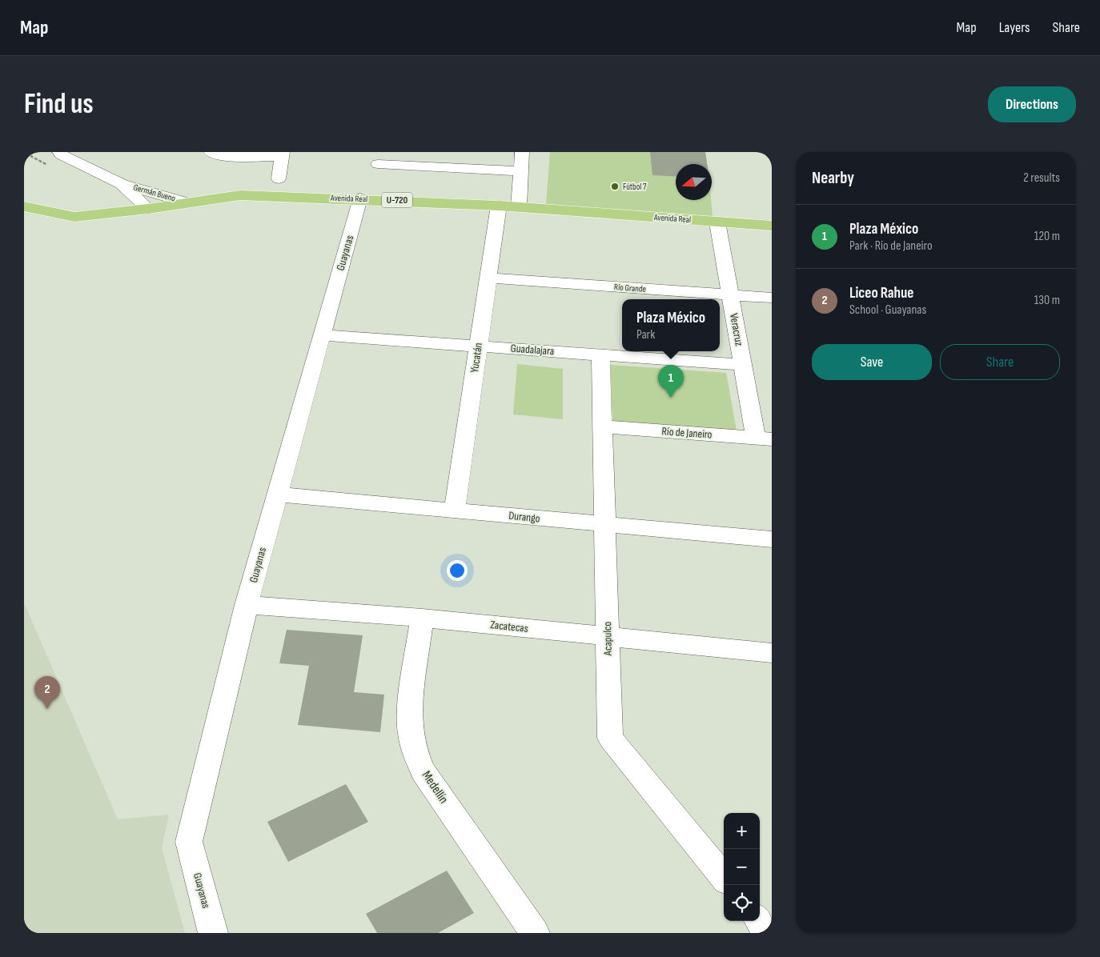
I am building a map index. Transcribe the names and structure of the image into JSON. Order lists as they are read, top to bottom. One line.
{"streets":{"main road":["Avenida Real","U-720"],"street":["Germán Bueno","Guayanas","Río Grande","Veracruz","Guadalajara","Yucatán","Río de Janeiro","Durango","Zacatecas","Acapulco","Medellín"]},"crossings":[["Germán Bueno","Avenida Real"],["Avenida Real","Guayanas"],["Avenida Real","Veracruz"],["Avenida Real","Yucatán"],["Guayanas","Guadalajara"],["Guayanas","Durango"],["Guayanas","Zacatecas"],["Río Grande","Veracruz"],["Río Grande","Yucatán"],["Veracruz","Guadalajara"],["Veracruz","Río de Janeiro"],["Guadalajara","Yucatán"],["Guadalajara","Acapulco"],["Yucatán","Durango"],["Río de Janeiro","Acapulco"],["Durango","Acapulco"],["Zacatecas","Acapulco"],["Zacatecas","Medellín"]],"places":["Fútbol 7"],"north":"left","page":{"header":"Map","nav":["Map","Layers","Share"],"buttons":["Directions",["Save","Share"]],"title":"Find us","heading":["Nearby","2 results"],"list":[{"mark":"1","name":"Plaza México","note":"Park · Río de Janeiro","value":"120 m"},{"mark":"2","name":"Liceo Rahue","note":"School · Guayanas","value":"130 m"}],"popup":["Plaza México","Park"],"pins":["1","2"],"map_buttons":["+","−"]}}
